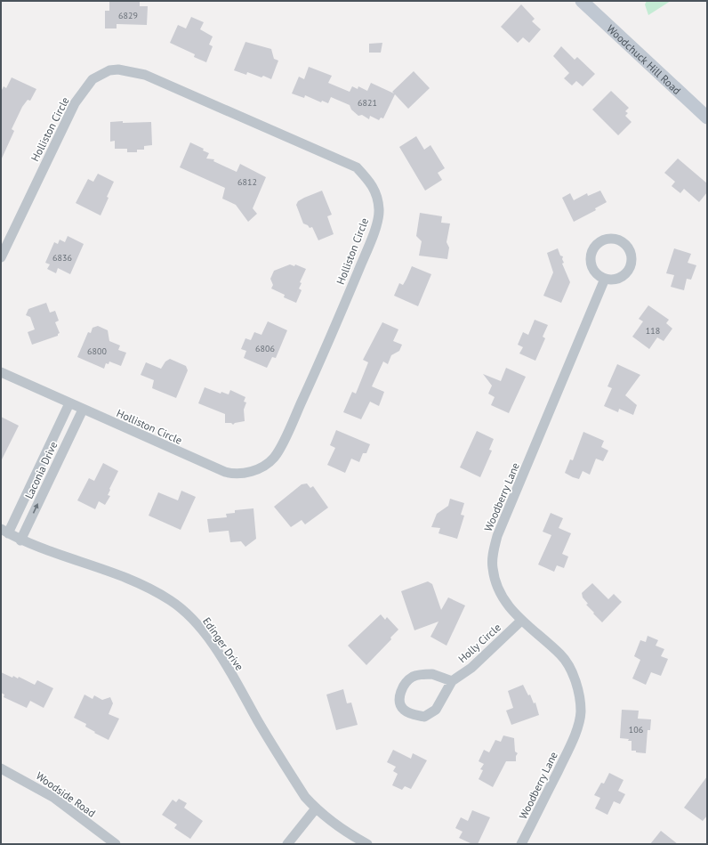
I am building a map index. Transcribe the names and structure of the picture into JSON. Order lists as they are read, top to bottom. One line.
{"streets":{"street":["Woodchuck Hill Road","Holliston Circle","Laconia Drive","Woodberry Lane","Holly Circle","Edinger Drive","Woodside Road"]},"crossings":[["Holliston Circle","Laconia Drive"],["Laconia Drive","Edinger Drive"],["Woodberry Lane","Holly Circle"]],"house_numbers":["6829","6821","6812","6836","118","6806","6800","106"]}
